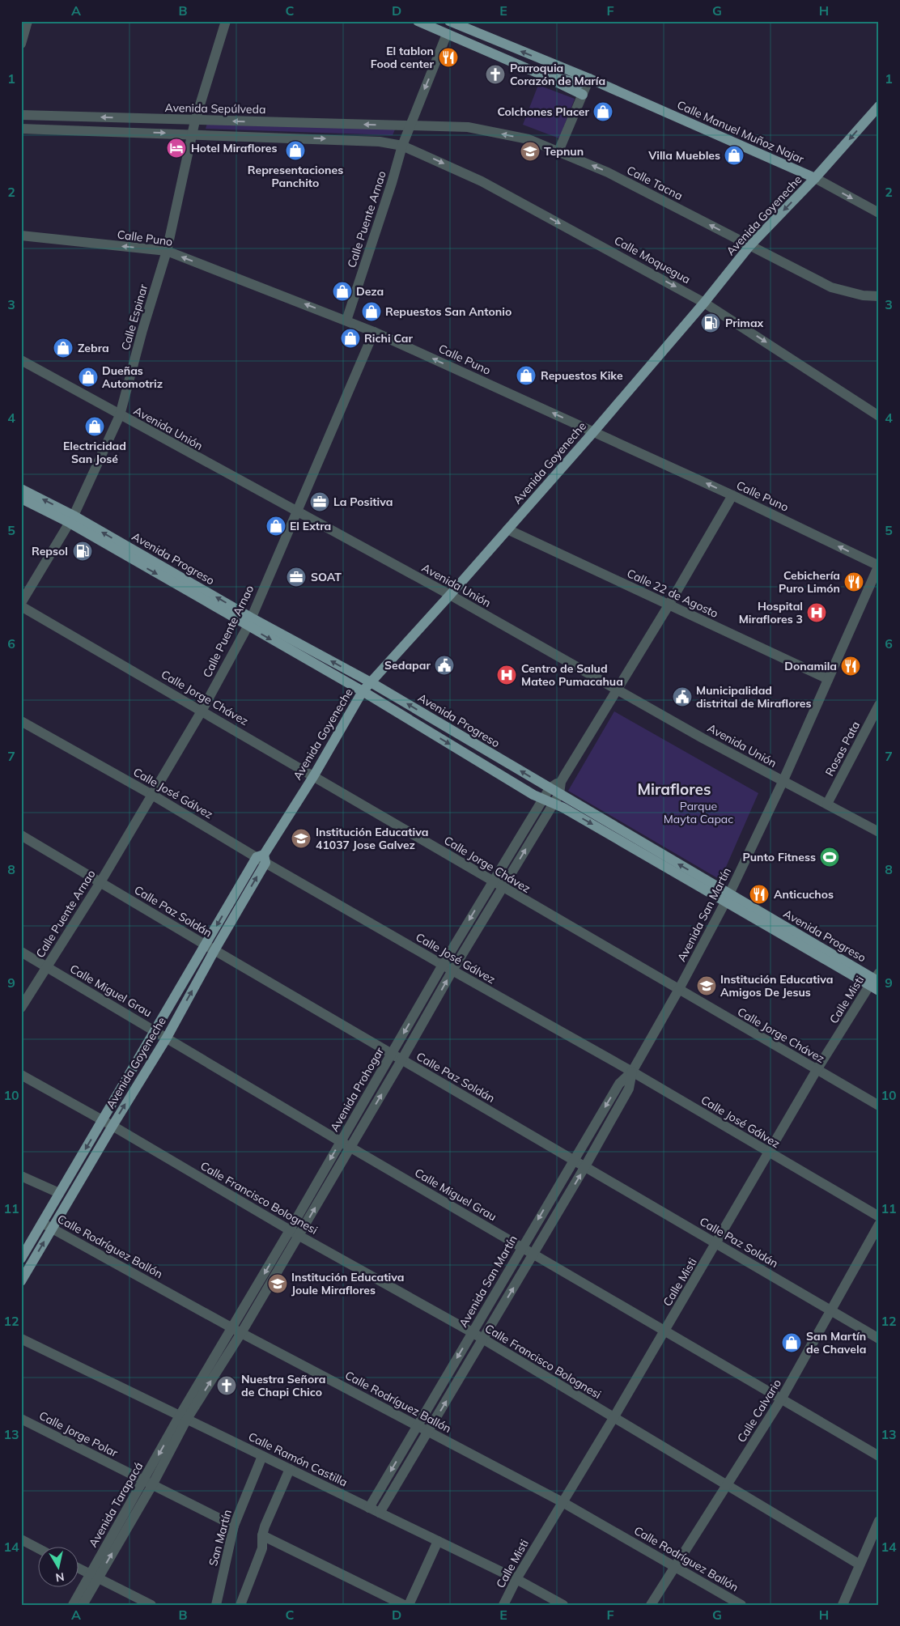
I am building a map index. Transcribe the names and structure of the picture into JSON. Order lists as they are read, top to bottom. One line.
{"streets":{"main road":["Calle Manuel Muñoz Najar","Avenida Goyeneche","Avenida Progreso"],"street":["Avenida Sepúlveda","Calle Tacna","Calle Puente Arnao","Calle Puno","Calle Moquegua","Calle Espinar","Avenida Unión","Calle 22 de Agosto","Calle Jorge Chávez","Rosas Pata","Calle José Gálvez","Calle Paz Soldán","Avenida San Martín","Calle Miguel Grau","Calle Misti","Avenida Prohogar","Calle Francisco Bolognesi","Calle Rodríguez Ballón","Calle Calvario","Calle Jorge Polar","Calle Ramón Castilla","Avenida Tarapacá","San Martín"]},"crossings":[["Avenida Sepúlveda","Calle Tacna"],["Avenida Sepúlveda","Calle Puente Arnao"],["Avenida Sepúlveda","Calle Espinar"],["Calle Manuel Muñoz Najar","Avenida Goyeneche"],["Calle Tacna","Avenida Goyeneche"],["Calle Tacna","Calle Puente Arnao"],["Avenida Goyeneche","Calle Puno"],["Avenida Goyeneche","Calle Moquegua"],["Avenida Goyeneche","Avenida Unión"],["Avenida Goyeneche","Avenida Progreso"],["Avenida Goyeneche","Calle 22 de Agosto"],["Avenida Goyeneche","Calle Jorge Chávez"],["Avenida Goyeneche","Calle José Gálvez"],["Avenida Goyeneche","Calle Paz Soldán"],["Avenida Goyeneche","Calle Miguel Grau"],["Avenida Goyeneche","Calle Francisco Bolognesi"],["Avenida Goyeneche","Calle Rodríguez Ballón"],["Calle Puente Arnao","Calle Puno"],["Calle Puente Arnao","Calle Moquegua"],["Calle Puente Arnao","Avenida Unión"],["Calle Puente Arnao","Avenida Progreso"],["Calle Puente Arnao","Calle Jorge Chávez"],["Calle Puente Arnao","Calle José Gálvez"],["Calle Puente Arnao","Calle Paz Soldán"],["Calle Puente Arnao","Calle Miguel Grau"],["Calle Puno","Calle Espinar"],["Calle Puno","Avenida San Martín"],["Calle Puno","Avenida Prohogar"],["Calle Espinar","Avenida Unión"],["Calle Espinar","Avenida Progreso"],["Calle Espinar","Calle Jorge Chávez"],["Avenida Unión","Rosas Pata"],["Avenida Unión","Avenida San Martín"],["Avenida Unión","Avenida Prohogar"],["Avenida Progreso","Avenida San Martín"],["Avenida Progreso","Calle Misti"],["Avenida Progreso","Avenida Prohogar"],["Calle 22 de Agosto","Avenida San Martín"],["Calle 22 de Agosto","Avenida Prohogar"],["Calle Jorge Chávez","Avenida San Martín"],["Calle Jorge Chávez","Calle Misti"],["Calle Jorge Chávez","Avenida Prohogar"],["Calle José Gálvez","Avenida San Martín"],["Calle José Gálvez","Calle Misti"],["Calle José Gálvez","Avenida Prohogar"],["Calle Paz Soldán","Avenida San Martín"],["Calle Paz Soldán","Calle Misti"],["Calle Paz Soldán","Avenida Prohogar"],["Calle Paz Soldán","Calle Calvario"],["Avenida San Martín","Calle Miguel Grau"],["Avenida San Martín","Calle Francisco Bolognesi"],["Avenida San Martín","Calle Rodríguez Ballón"],["Avenida San Martín","Calle Ramón Castilla"],["Calle Miguel Grau","Calle Misti"],["Calle Miguel Grau","Avenida Prohogar"],["Calle Miguel Grau","Calle Calvario"],["Calle Misti","Calle Francisco Bolognesi"],["Calle Misti","Calle Rodríguez Ballón"],["Calle Misti","Calle Ramón Castilla"],["Avenida Prohogar","Calle Francisco Bolognesi"],["Avenida Prohogar","Calle Rodríguez Ballón"],["Avenida Prohogar","Calle Ramón Castilla"],["Avenida Prohogar","Avenida Tarapacá"],["Calle Francisco Bolognesi","Calle Calvario"],["Calle Rodríguez Ballón","Calle Calvario"],["Calle Jorge Polar","Avenida Tarapacá"],["Calle Jorge Polar","San Martín"],["Calle Ramón Castilla","Avenida Tarapacá"],["Calle Ramón Castilla","San Martín"]],"one_way":["Calle Tacna","Calle Puno","Calle Moquegua"],"districts":["Miraflores"],"parks":["Parque Mayta Capac"],"places":{"restaurant":["El tablon Food center","Cebichería Puro Limón","Donamila","Anticuchos"],"church":["Parroquia Corazón de María","Nuestra Señora de Chapi Chico"],"shop":["Colchones Placer","Representaciones Panchito","Villa Muebles","Deza","Repuestos San Antonio","Richi Car","Zebra","Repuestos Kike","Dueñas Automotriz","Electricidad San José","El Extra","San Martín de Chavela"],"hotel":["Hotel Miraflores"],"school or university":["Tepnun","Institución Educativa 41037 Jose Galvez","Institución Educativa Amigos De Jesus","Institución Educativa Joule Miraflores"],"fuel station":["Primax","Repsol"],"office":["La Positiva","SOAT"],"hospital":["Hospital Miraflores 3","Centro de Salud Mateo Pumacahua"],"public building":["Sedapar","Municipalidad distrital de Miraflores"],"sports":["Punto Fitness"]},"north":"bottom","grid":{"columns":["A","B","C","D","E","F","G","H"],"rows":["1","2","3","4","5","6","7","8","9","10","11","12","13","14"]}}
